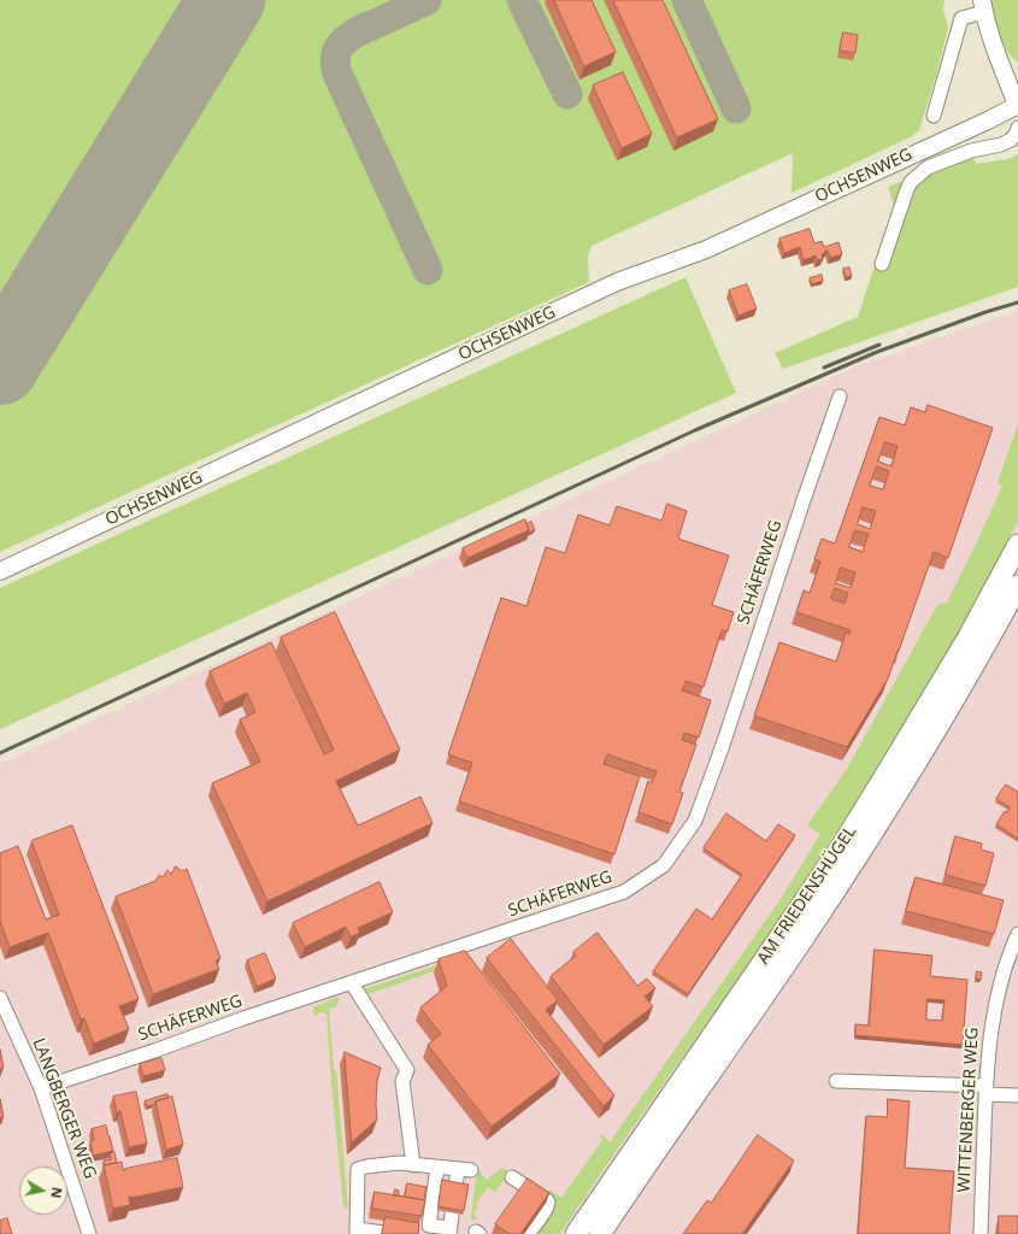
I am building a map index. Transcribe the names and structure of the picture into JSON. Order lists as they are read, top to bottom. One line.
{"streets":{"highway":["AM FRIEDENSHÜGEL"],"main road":["OCHSENWEG"],"street":["SCHÄFERWEG","LANGBERGER WEG","WITTENBERGER WEG"]},"crossings":[["SCHÄFERWEG","LANGBERGER WEG"]],"north":"right"}
